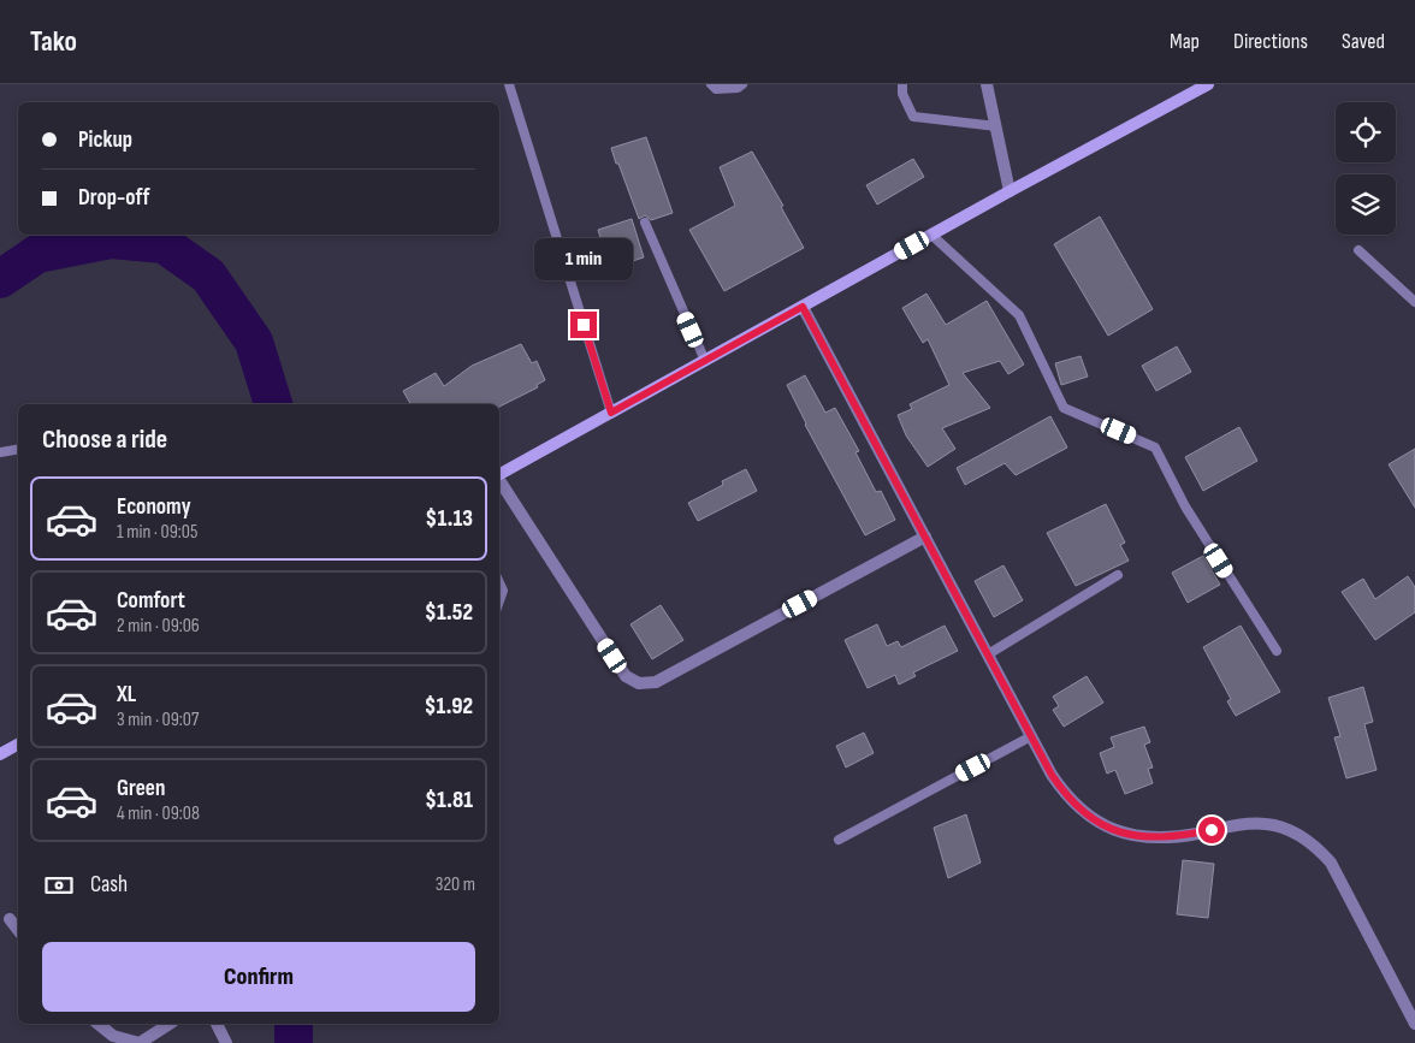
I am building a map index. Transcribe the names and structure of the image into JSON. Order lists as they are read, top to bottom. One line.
{"page":{"header":"Tako","nav":["Map","Directions","Saved"],"banner":["Pickup","Drop-off"],"bubble":"1 min","heading":"Choose a ride","list":[{"name":"Economy","note":"1 min · 09:05","value":"$1.13"},{"name":"Comfort","note":"2 min · 09:06","value":"$1.52"},{"name":"XL","note":"3 min · 09:07","value":"$1.92"},{"name":"Green","note":"4 min · 09:08","value":"$1.81"}],"pay":["Cash","320 m"],"buttons":"Confirm"}}
